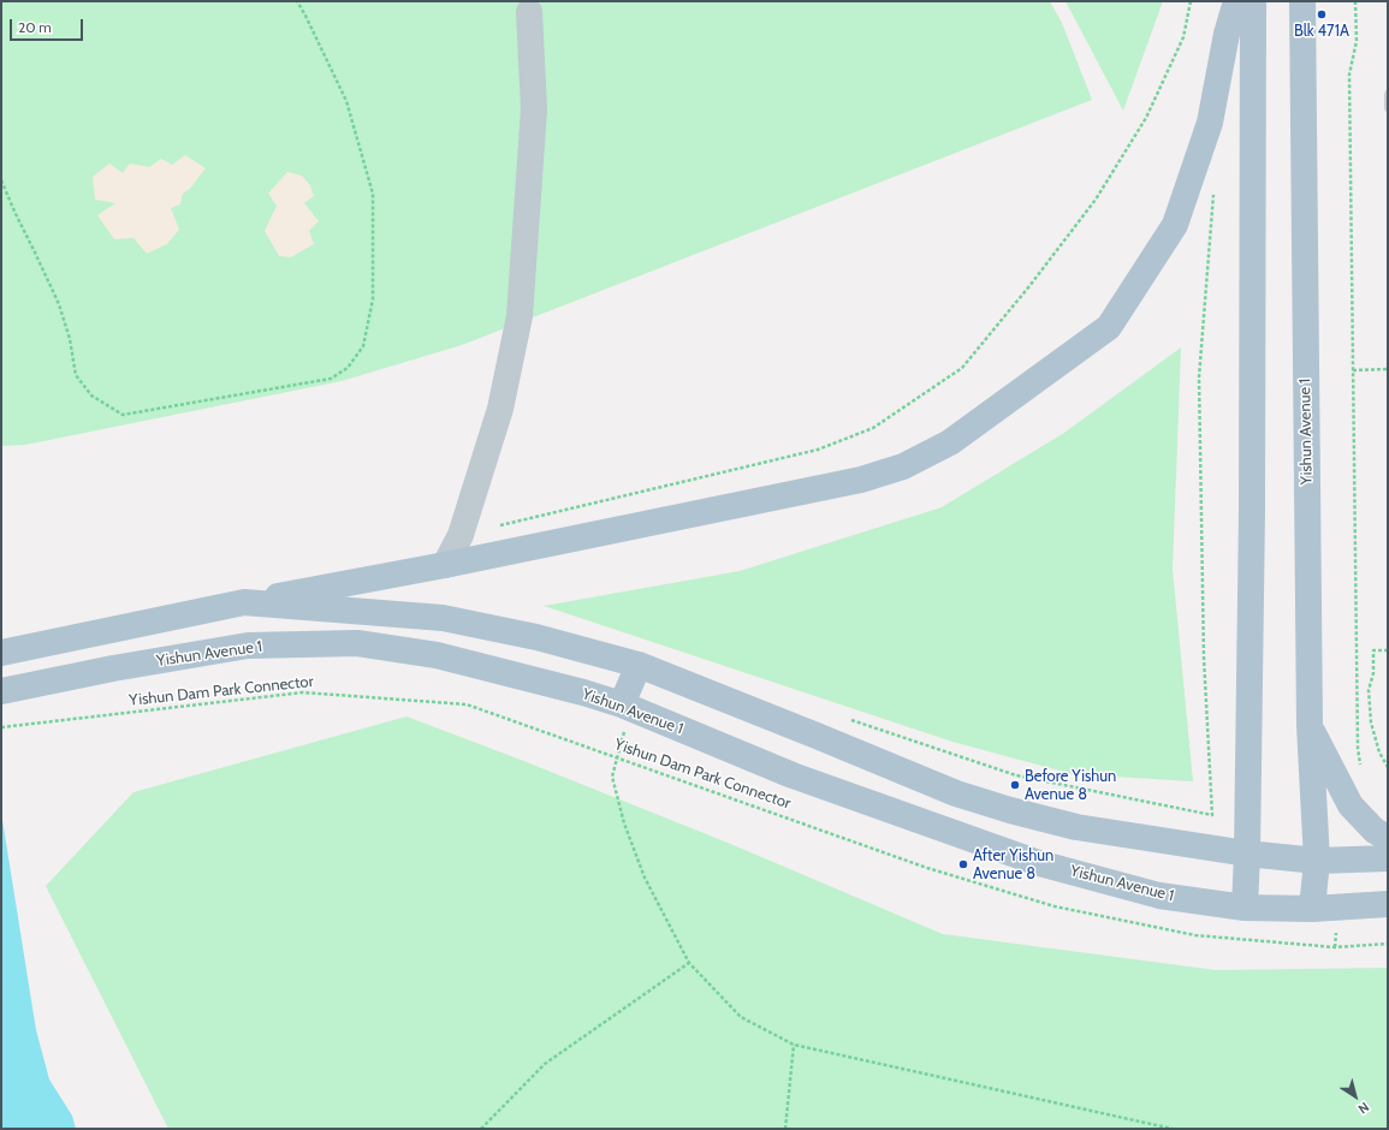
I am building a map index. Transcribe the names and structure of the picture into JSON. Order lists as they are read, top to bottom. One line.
{"streets":{"main road":["Yishun Avenue 1"],"path":["Yishun Dam Park Connector"]},"places":["Blk 471A","Before Yishun Avenue 8","After Yishun Avenue 8"],"scale_bar":"20 m","north":"bottom right"}
